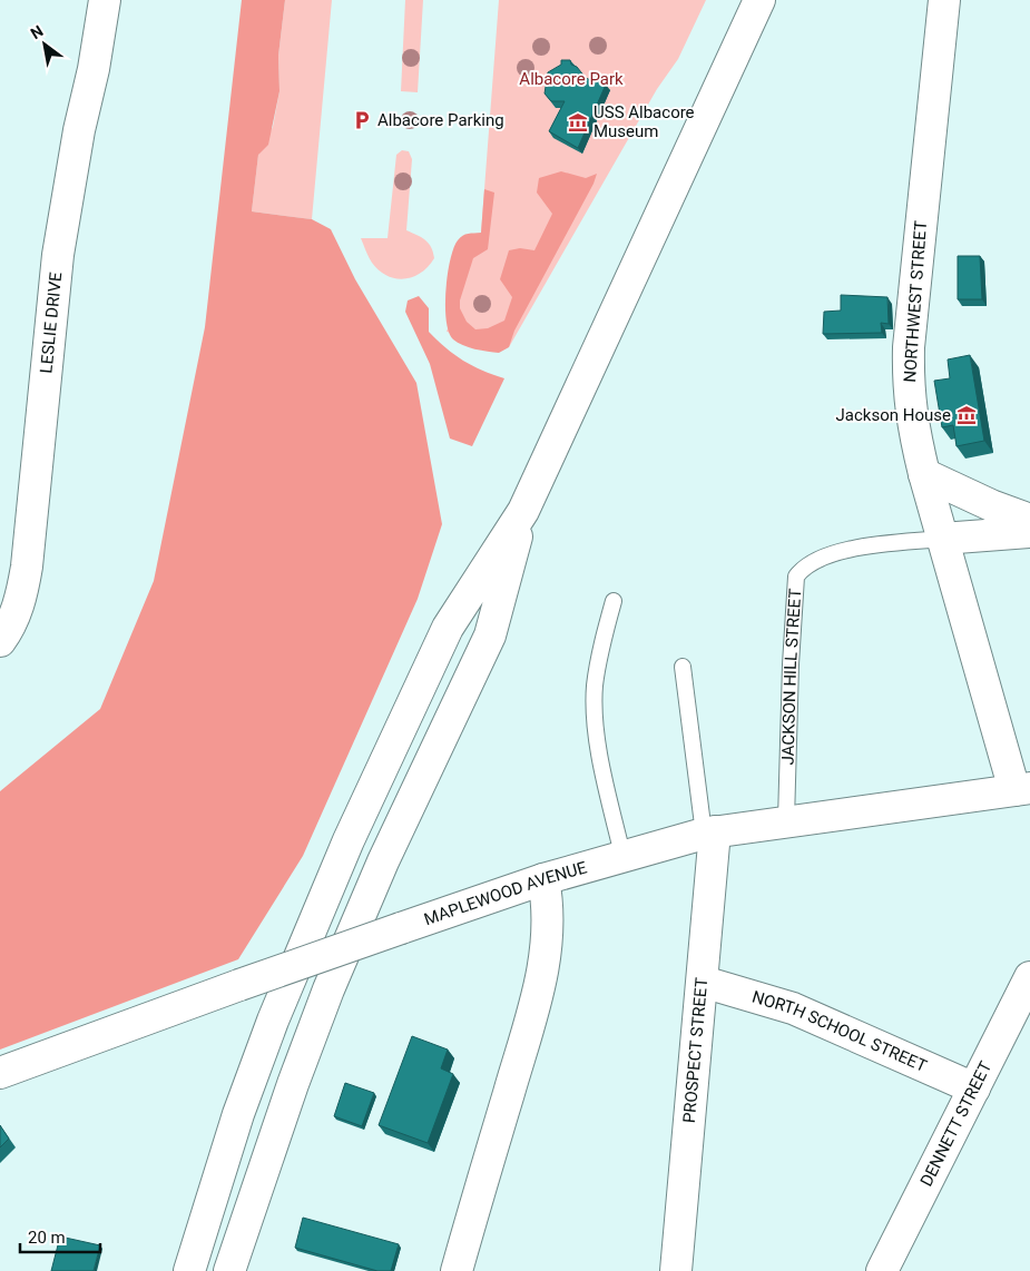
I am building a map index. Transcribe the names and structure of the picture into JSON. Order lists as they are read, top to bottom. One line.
{"streets":{"street":["NORTHWEST STREET","LESLIE DRIVE","JACKSON HILL STREET","MAPLEWOOD AVENUE","NORTH SCHOOL STREET","PROSPECT STREET","DENNETT STREET"]},"crossings":[["NORTHWEST STREET","JACKSON HILL STREET"],["NORTHWEST STREET","MAPLEWOOD AVENUE"],["JACKSON HILL STREET","MAPLEWOOD AVENUE"],["MAPLEWOOD AVENUE","PROSPECT STREET"],["NORTH SCHOOL STREET","PROSPECT STREET"],["NORTH SCHOOL STREET","DENNETT STREET"]],"parks":["Albacore Park"],"places":{"parking":["Albacore Parking"],"museum":["USS Albacore Museum","Jackson House"]},"scale_bar":"20 m","north":"top left"}
